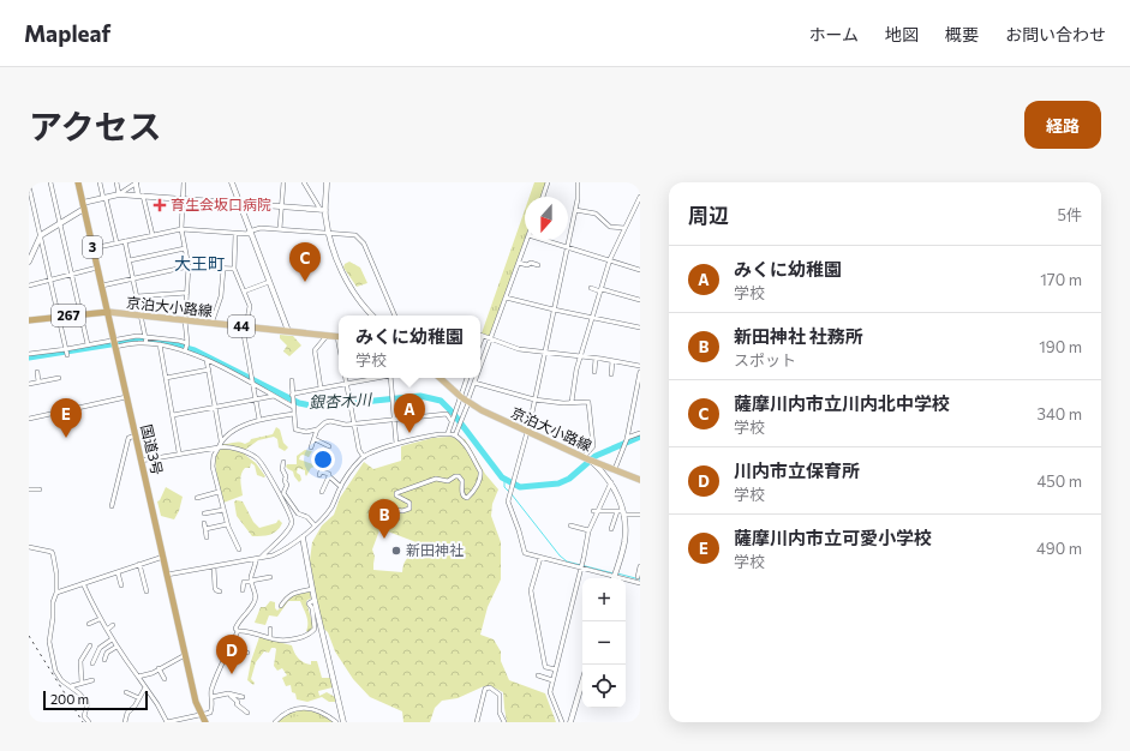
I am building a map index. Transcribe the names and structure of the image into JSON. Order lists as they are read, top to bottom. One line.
{"streets":{"highway":["3","267","国道3号"],"main road":["京泊大小路線","44"]},"crossings":[["京泊大小路線","267"],["京泊大小路線","国道3号"],["267","国道3号"]],"districts":["大王町"],"water":["銀杏木川"],"places":{"health":["育生会坂口病院"],"other":["新田神社"]},"scale_bar":"200 m","north":"bottom","page":{"header":"Mapleaf","nav":["ホーム","地図","概要","お問い合わせ"],"title":"アクセス","buttons":"経路","heading":["周辺","5件"],"pins":["C","A","E","B","D"],"list":[{"mark":"A","name":"みくに幼稚園","note":"学校","value":"170 m"},{"mark":"B","name":"新田神社 社務所","note":"スポット","value":"190 m"},{"mark":"C","name":"薩摩川内市立川内北中学校","note":"学校","value":"340 m"},{"mark":"D","name":"川内市立保育所","note":"学校","value":"450 m"},{"mark":"E","name":"薩摩川内市立可愛小学校","note":"学校","value":"490 m"}],"popup":["みくに幼稚園","学校"],"map_buttons":["+","−"],"scale":"200 m"}}
